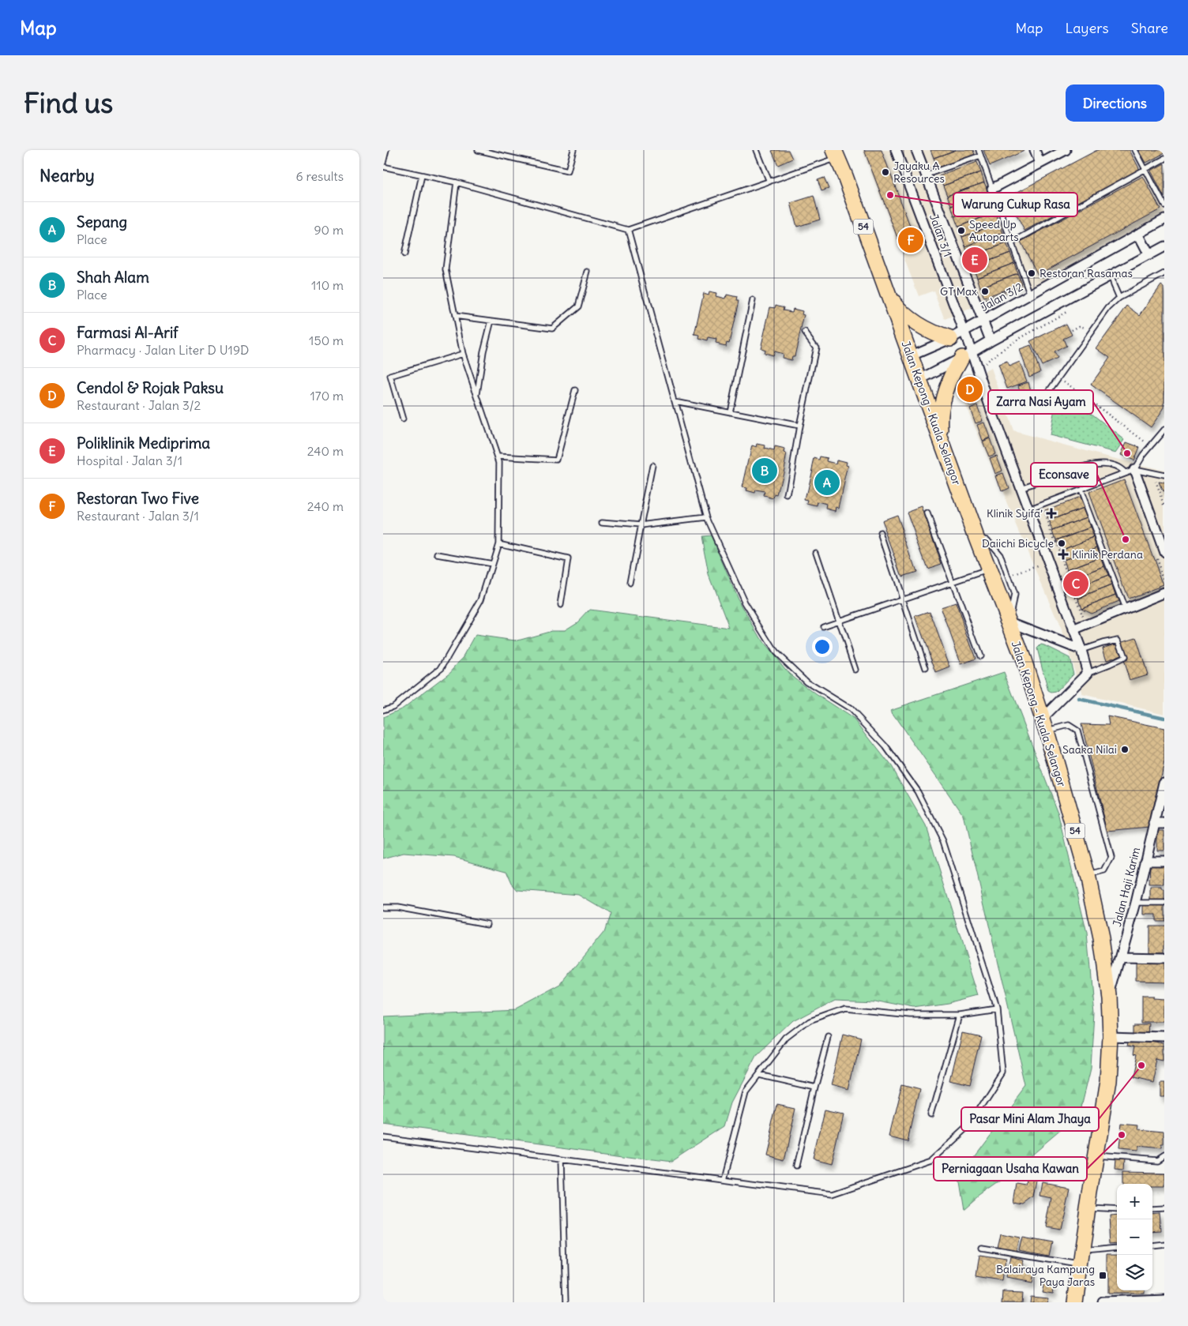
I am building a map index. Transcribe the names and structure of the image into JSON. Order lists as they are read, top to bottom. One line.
{"streets":{"highway":["54","Jalan Kepong - Kuala Selangor"],"street":["Jalan 3/1","Jalan 3/2","Jalan Haji Karim"]},"crossings":[["Jalan 3/1","Jalan 3/2"],["Jalan 3/2","Jalan Kepong - Kuala Selangor"],["Jalan Kepong - Kuala Selangor","Jalan Haji Karim"]],"places":{"other":["Jayaku A Resources","Warung Cukup Rasa","Speed Up Autoparts","Restoran Rasamas","GT Max","Zarra Nasi Ayam","Econsave","Daiichi Bicycle","Saaka Nilai","Pasar Mini Alam Jhaya","Perniagaan Usaha Kawan"],"health":["Klinik Syifa’","Klinik Perdana"],"transit":["Balairaya Kampung Paya Jaras"]},"page":{"header":"Map","nav":["Map","Layers","Share"],"buttons":"Directions","title":"Find us","heading":["Nearby","6 results"],"list":[{"mark":"A","name":"Sepang","note":"Place","value":"90 m"},{"mark":"B","name":"Shah Alam","note":"Place","value":"110 m"},{"mark":"C","name":"Farmasi Al-Arif","note":"Pharmacy · Jalan Liter D U19D","value":"150 m"},{"mark":"D","name":"Cendol & Rojak Paksu","note":"Restaurant · Jalan 3/2","value":"170 m"},{"mark":"E","name":"Poliklinik Mediprima","note":"Hospital · Jalan 3/1","value":"240 m"},{"mark":"F","name":"Restoran Two Five","note":"Restaurant · Jalan 3/1","value":"240 m"}],"pins":["F","E","D","B","A","C"],"map_buttons":["+","−"]}}
